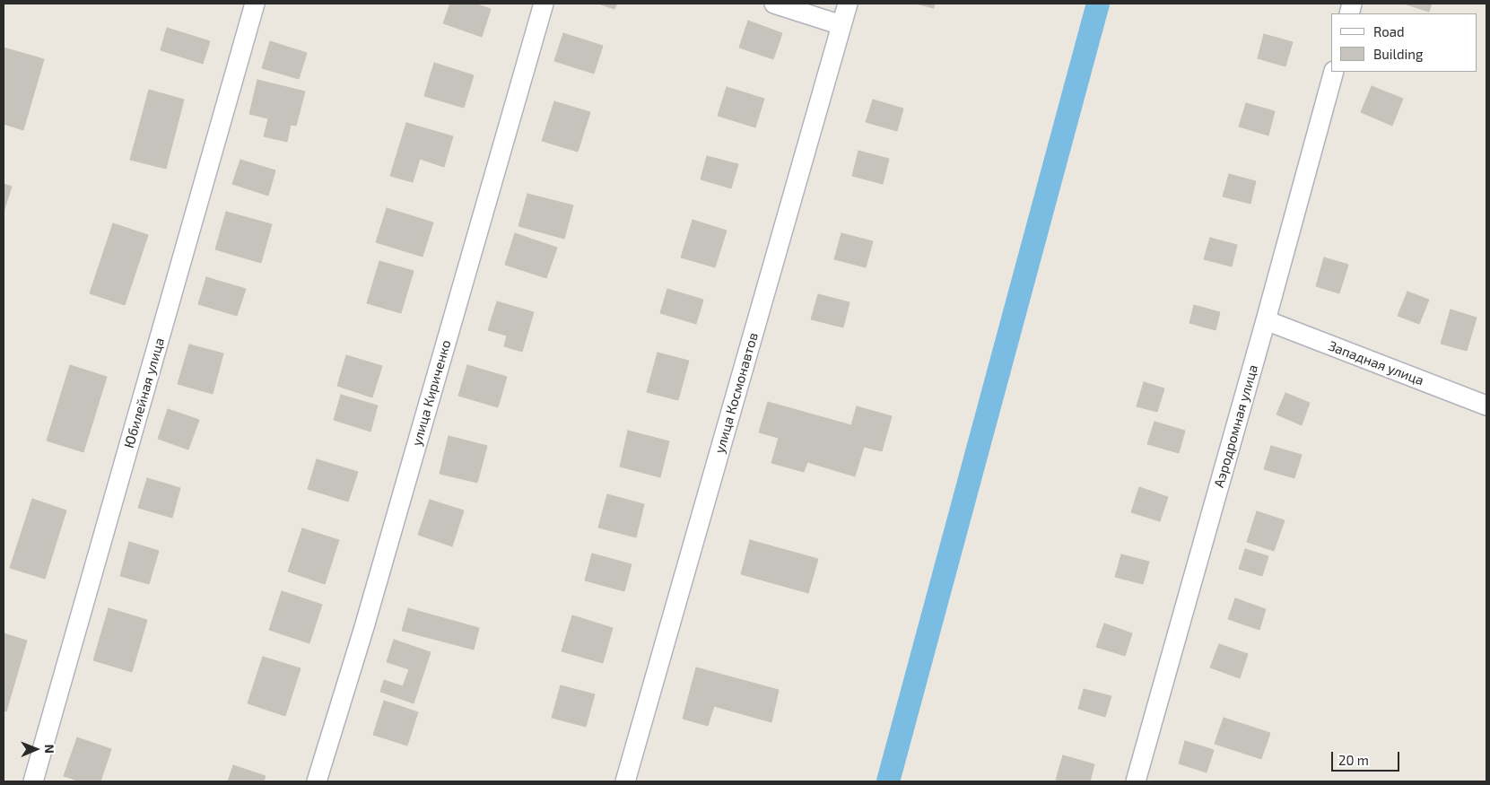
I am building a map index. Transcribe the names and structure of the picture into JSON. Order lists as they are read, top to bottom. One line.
{"streets":{"street":["Западная улица","Юбилейная улица","улица Кириченко","улица Космонавтов","Аэродромная улица"]},"crossings":[["Западная улица","Аэродромная улица"]],"legend":["Road","Building"],"scale_bar":"20 m","north":"right"}
